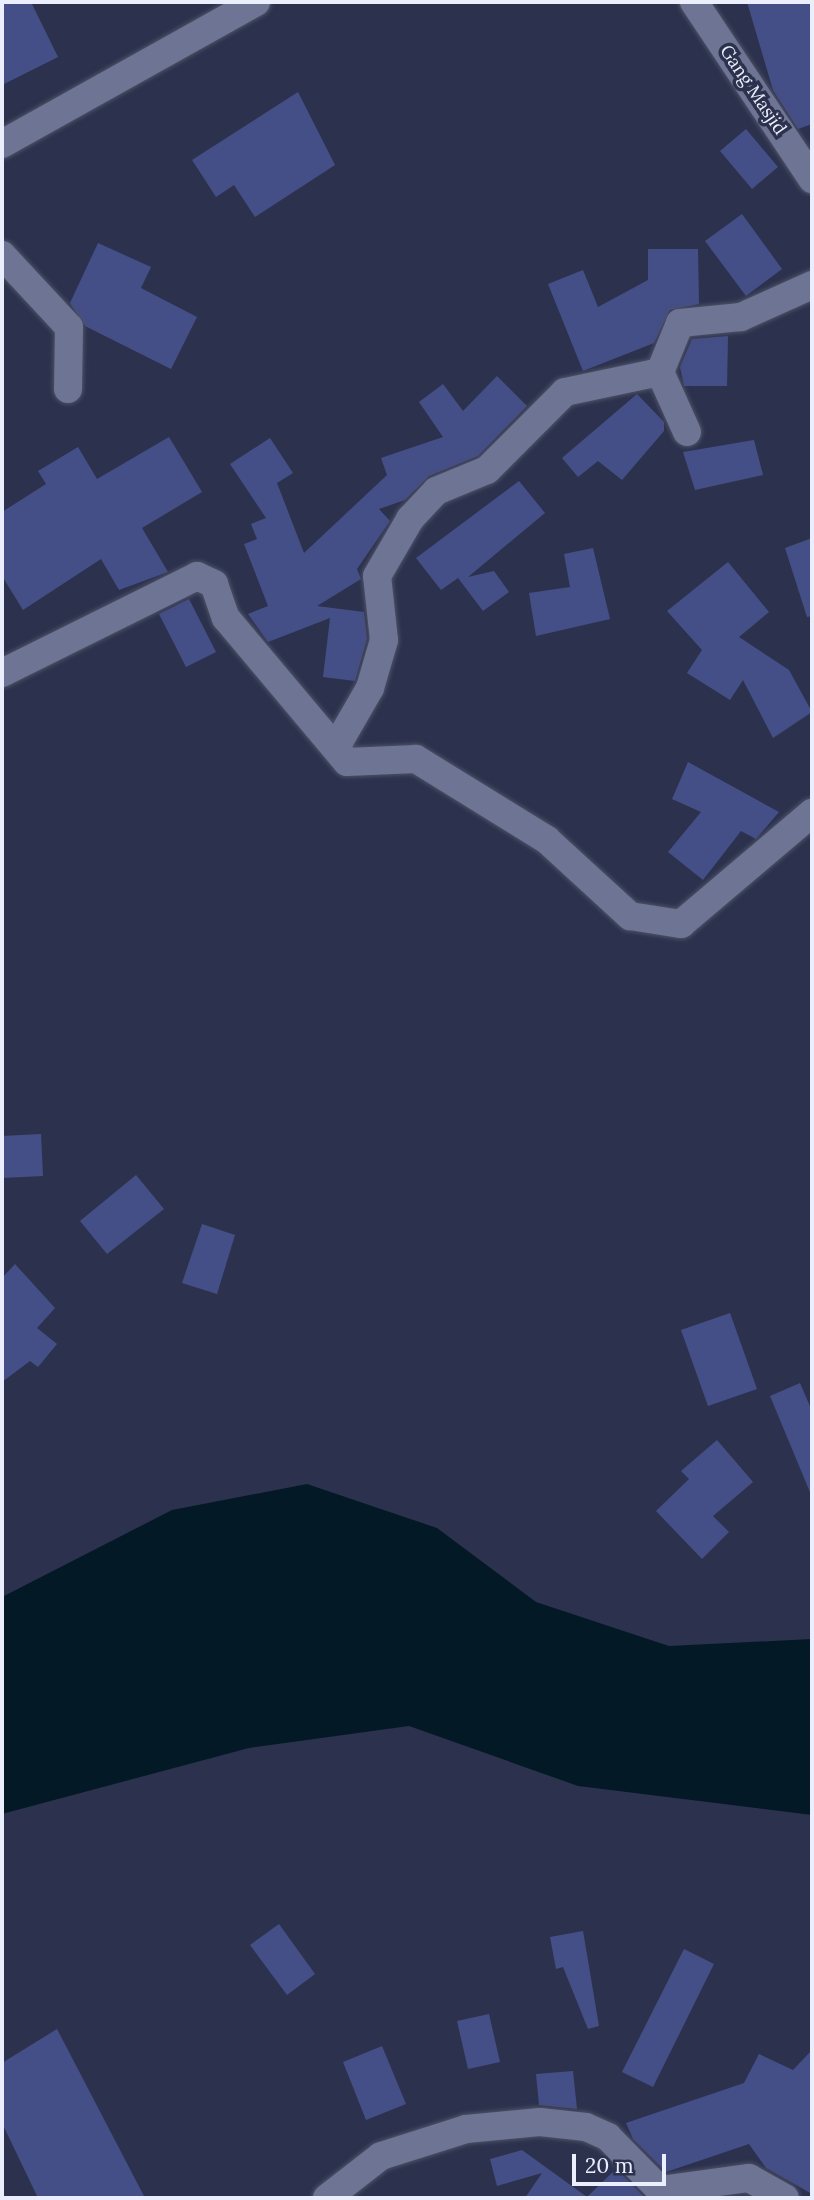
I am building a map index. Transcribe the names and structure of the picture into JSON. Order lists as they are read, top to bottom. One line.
{"streets":{"street":["Gang Masjid"]},"scale_bar":"20 m"}
